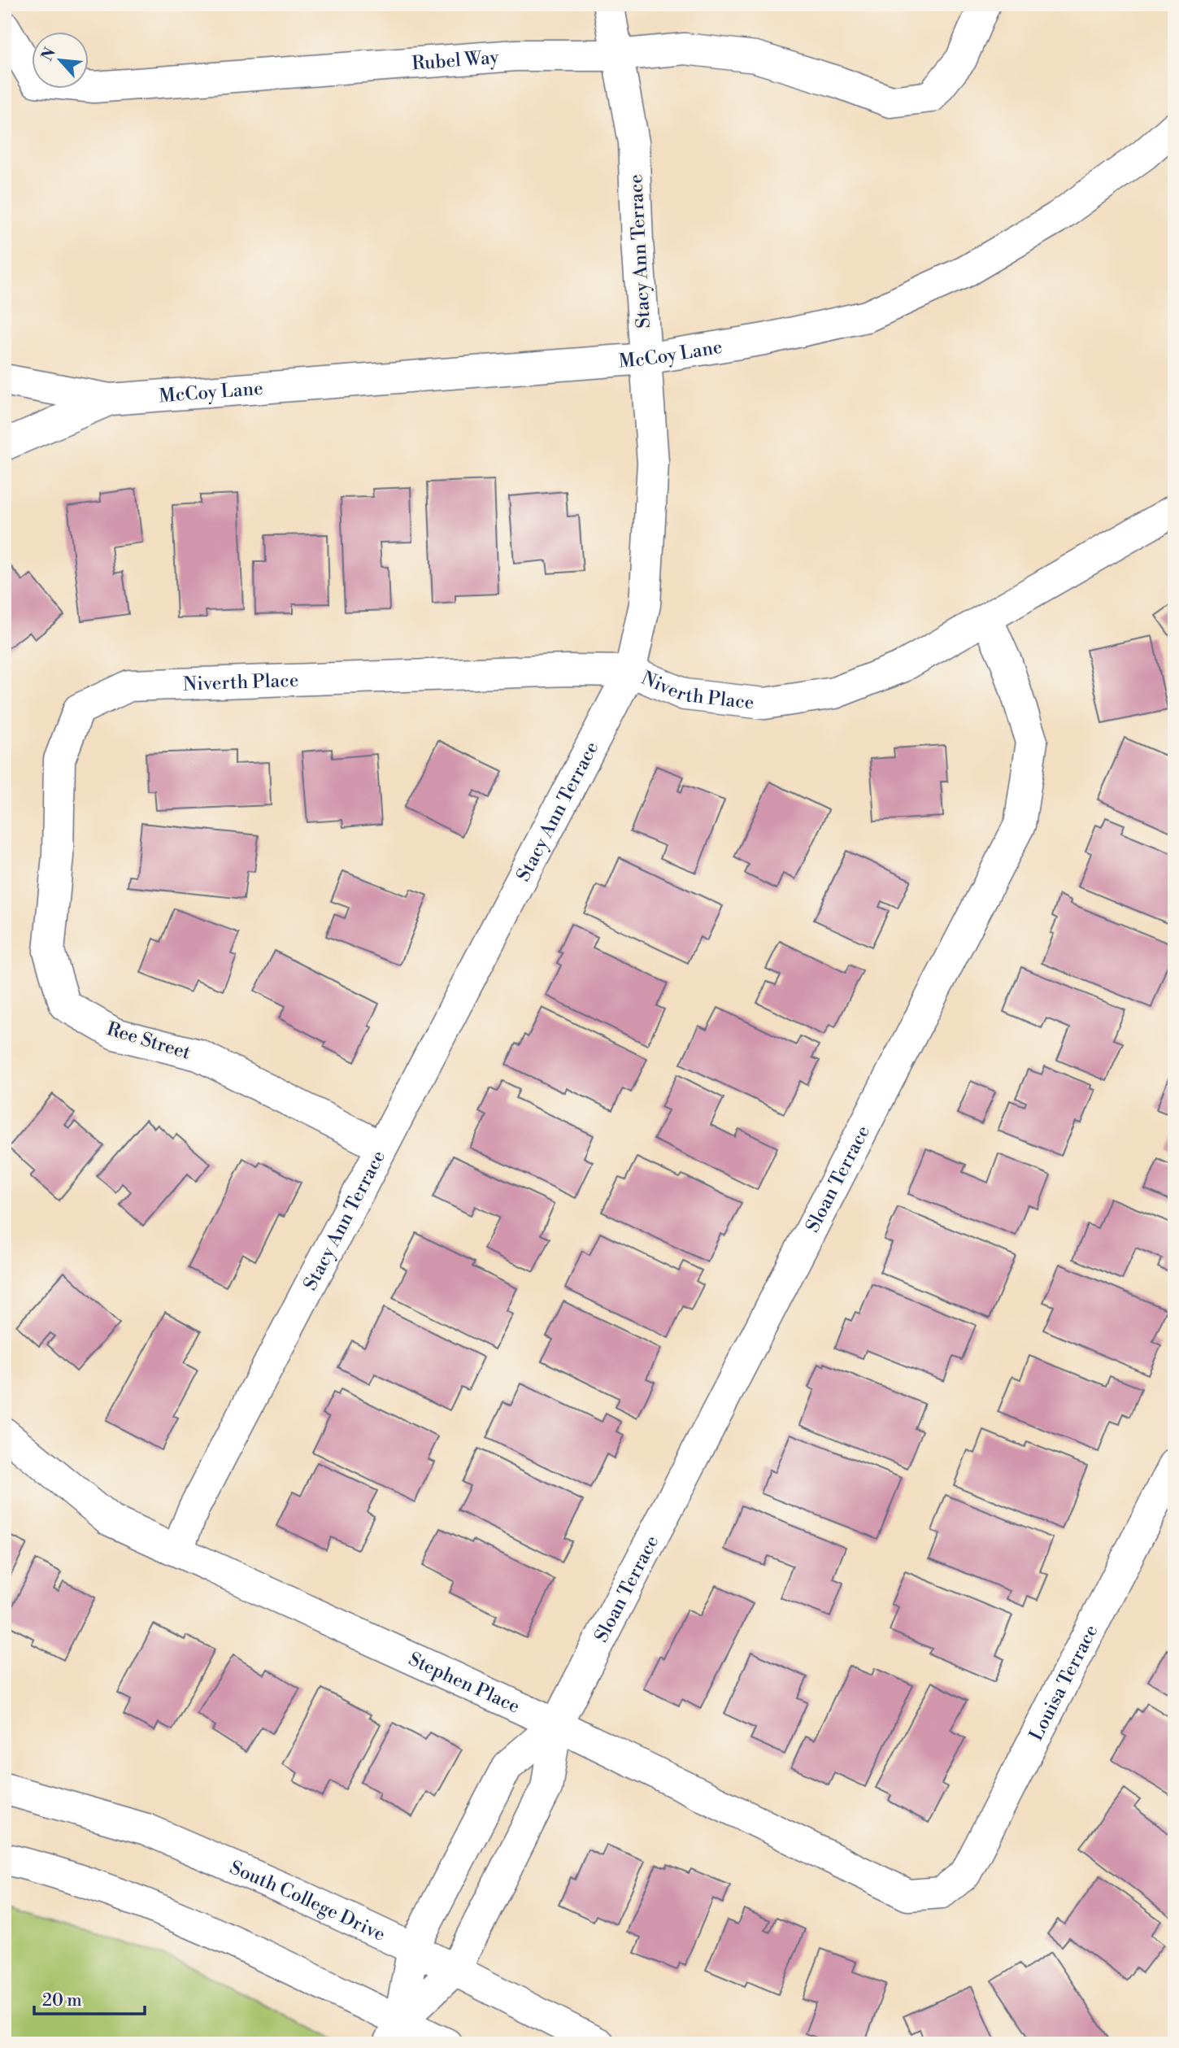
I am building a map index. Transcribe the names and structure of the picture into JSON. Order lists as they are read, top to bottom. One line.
{"streets":{"street":["Rubel Way","Stacy Ann Terrace","McCoy Lane","Niverth Place","Ree Street","Sloan Terrace","Stephen Place","Louisa Terrace","South College Drive"]},"crossings":[["Rubel Way","Stacy Ann Terrace"],["Stacy Ann Terrace","McCoy Lane"],["Stacy Ann Terrace","Niverth Place"],["Stacy Ann Terrace","Ree Street"],["Stacy Ann Terrace","Stephen Place"],["Niverth Place","Ree Street"],["Niverth Place","Sloan Terrace"],["Sloan Terrace","Stephen Place"],["Sloan Terrace","South College Drive"],["Stephen Place","Louisa Terrace"]],"scale_bar":"20 m","north":"top left"}
